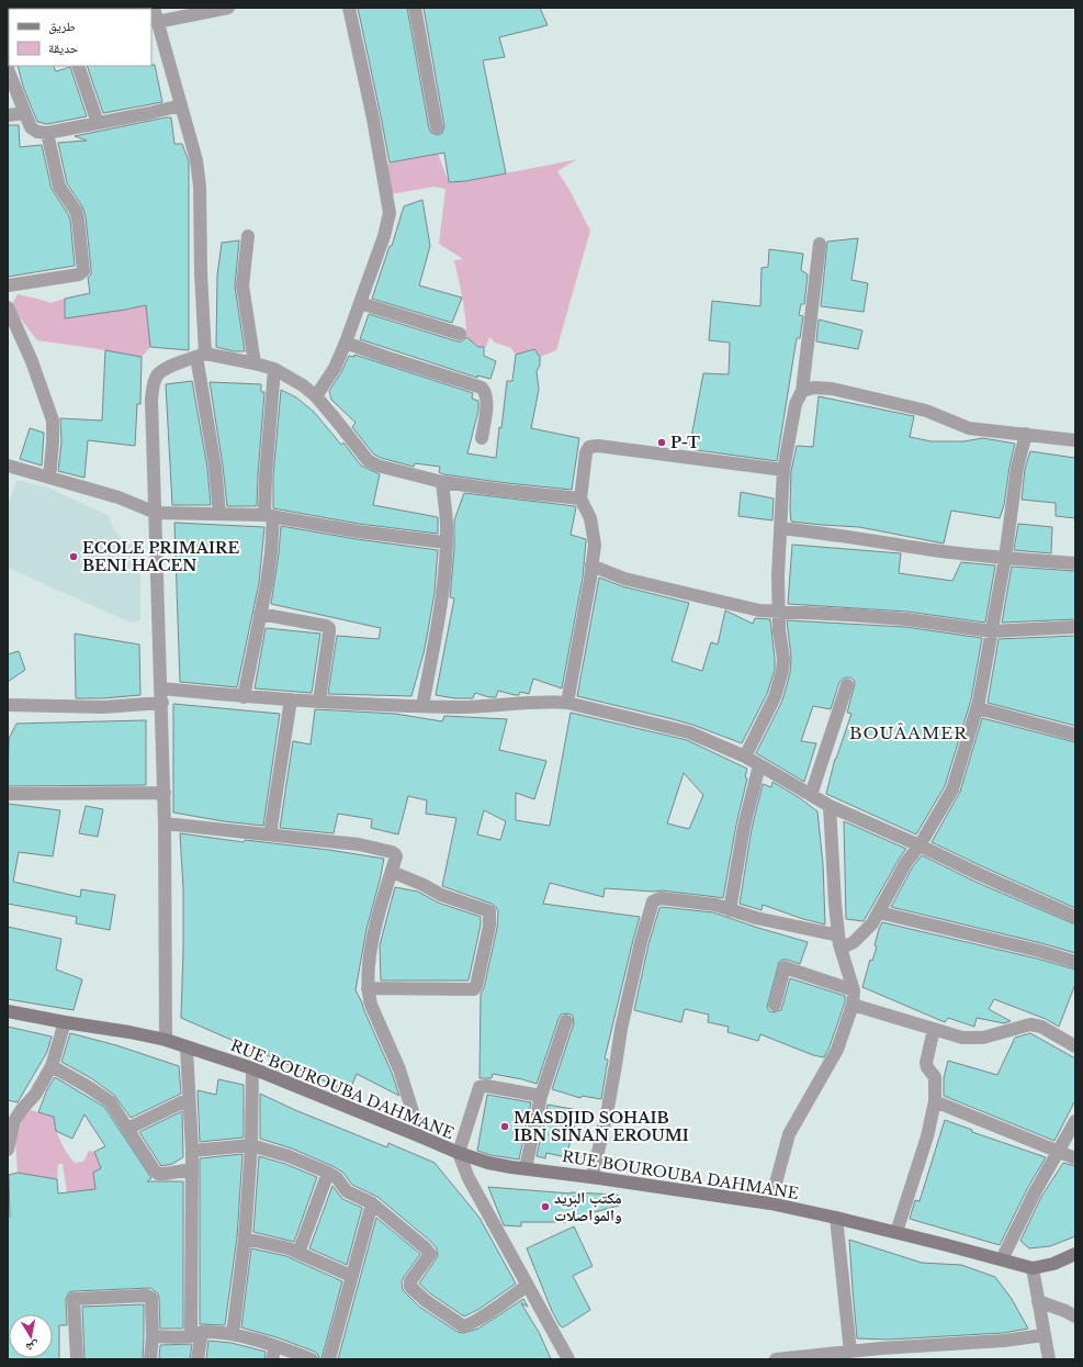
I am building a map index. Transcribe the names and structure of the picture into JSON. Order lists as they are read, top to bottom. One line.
{"streets":{"street":["RUE BOUROUBA DAHMANE"]},"districts":["BOUÂAMER"],"places":["P-T","ECOLE PRIMAIRE BENI HACEN","MASDJID SOHAIB IBN SINAN EROUMI","مكتب البريد والمواصلات"],"legend":["طريق","حديقة"],"north":"bottom"}
